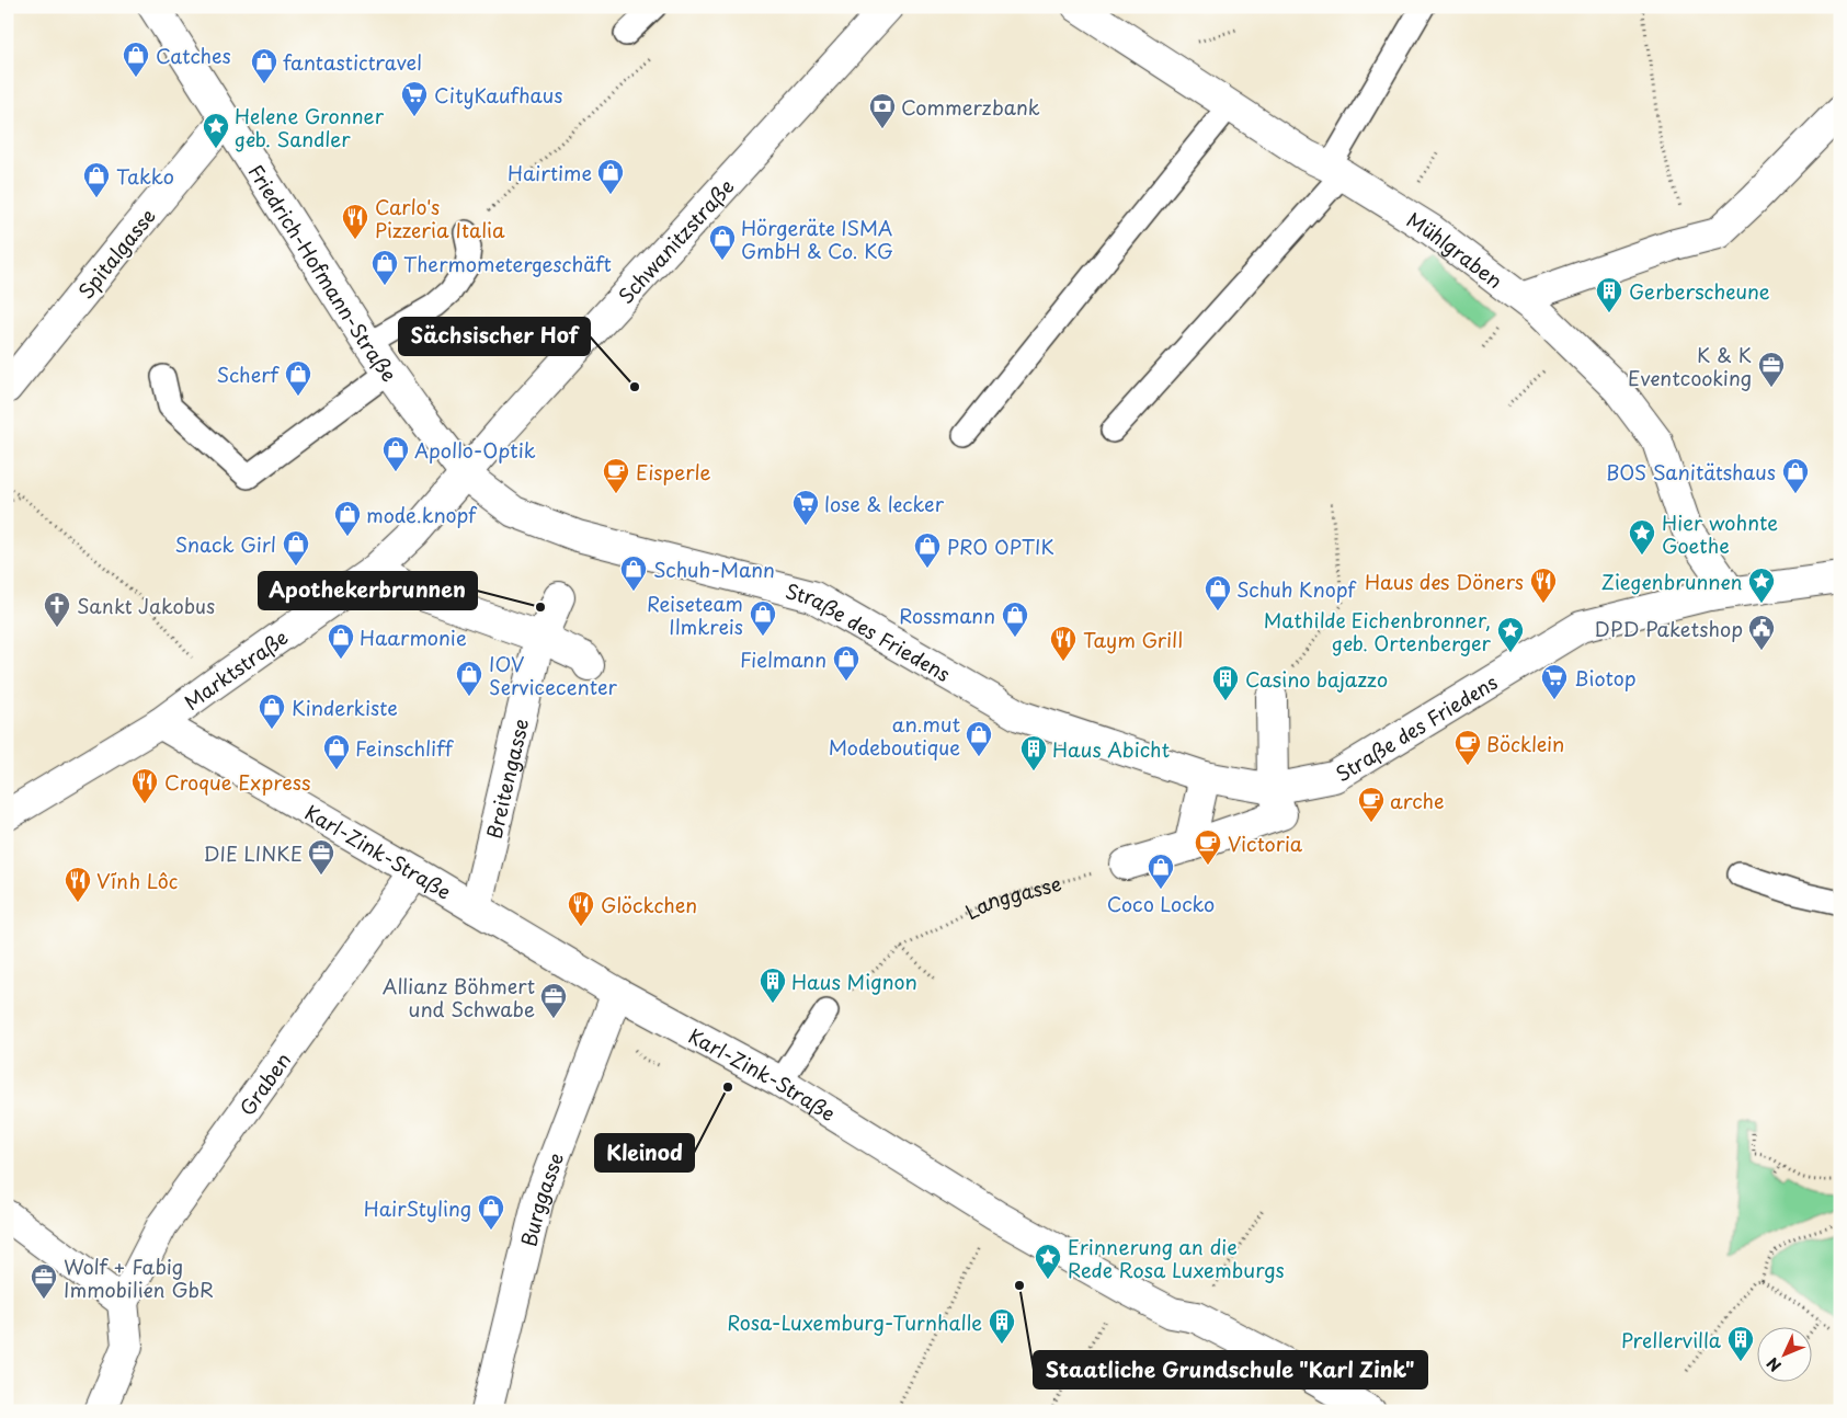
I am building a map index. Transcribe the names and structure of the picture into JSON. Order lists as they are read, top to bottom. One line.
{"streets":{"street":["Schwanitzstraße","Mühlgraben","Spitalgasse","Friedrich-Hofmann-Straße","Straße des Friedens","Marktstraße","Breitengasse","Karl-Zink-Straße","Graben","Burggasse"],"path":["Langgasse"]},"crossings":[["Schwanitzstraße","Friedrich-Hofmann-Straße"],["Schwanitzstraße","Straße des Friedens"],["Schwanitzstraße","Marktstraße"],["Mühlgraben","Straße des Friedens"],["Spitalgasse","Friedrich-Hofmann-Straße"],["Friedrich-Hofmann-Straße","Straße des Friedens"],["Friedrich-Hofmann-Straße","Marktstraße"],["Straße des Friedens","Marktstraße"],["Marktstraße","Karl-Zink-Straße"],["Breitengasse","Karl-Zink-Straße"],["Karl-Zink-Straße","Graben"],["Karl-Zink-Straße","Burggasse"]],"places":{"shop":["Catches","fantastictravel","Hairtime","Takko","Hörgeräte ISMA GmbH & Co. KG","Thermometergeschäft","Scherf","Apollo-Optik","BOS Sanitätshaus","mode.knopf","Snack Girl","PRO OPTIK","Schuh-Mann","Schuh Knopf","Reiseteam Ilmkreis","Rossmann","Haarmonie","Fielmann","IOV Servicecenter","Kinderkiste","an.mut Modeboutique","Feinschliff","Coco Locko","HairStyling"],"supermarket":["CityKaufhaus","lose & lecker","Biotop"],"bank":["Commerzbank"],"place":["Helene Gronner geb. Sandler","Hier wohnte Goethe","Ziegenbrunnen","Mathilde Eichenbronner, geb. Ortenberger","Erinnerung an die Rede Rosa Luxemburgs"],"restaurant":["Carlo's Pizzeria Italia","Haus des Döners","Taym Grill","Croque Express","Vĩnh Lôc","Glöckchen"],"building":["Gerberscheune","Casino bajazzo","Haus Abicht","Haus Mignon","Rosa-Luxemburg-Turnhalle","Prellervilla"],"other":["Sächsischer Hof","Apothekerbrunnen","Kleinod","Staatliche Grundschule \"Karl Zink\""],"office":["K & K Eventcooking","DIE LINKE","Allianz Böhmert und Schwabe","Wolf + Fabig Immobilien GbR"],"cafe":["Eisperle","Böcklein","arche","Victoria"],"church":["Sankt Jakobus"],"public building":["DPD Paketshop"]},"north":"bottom left"}
